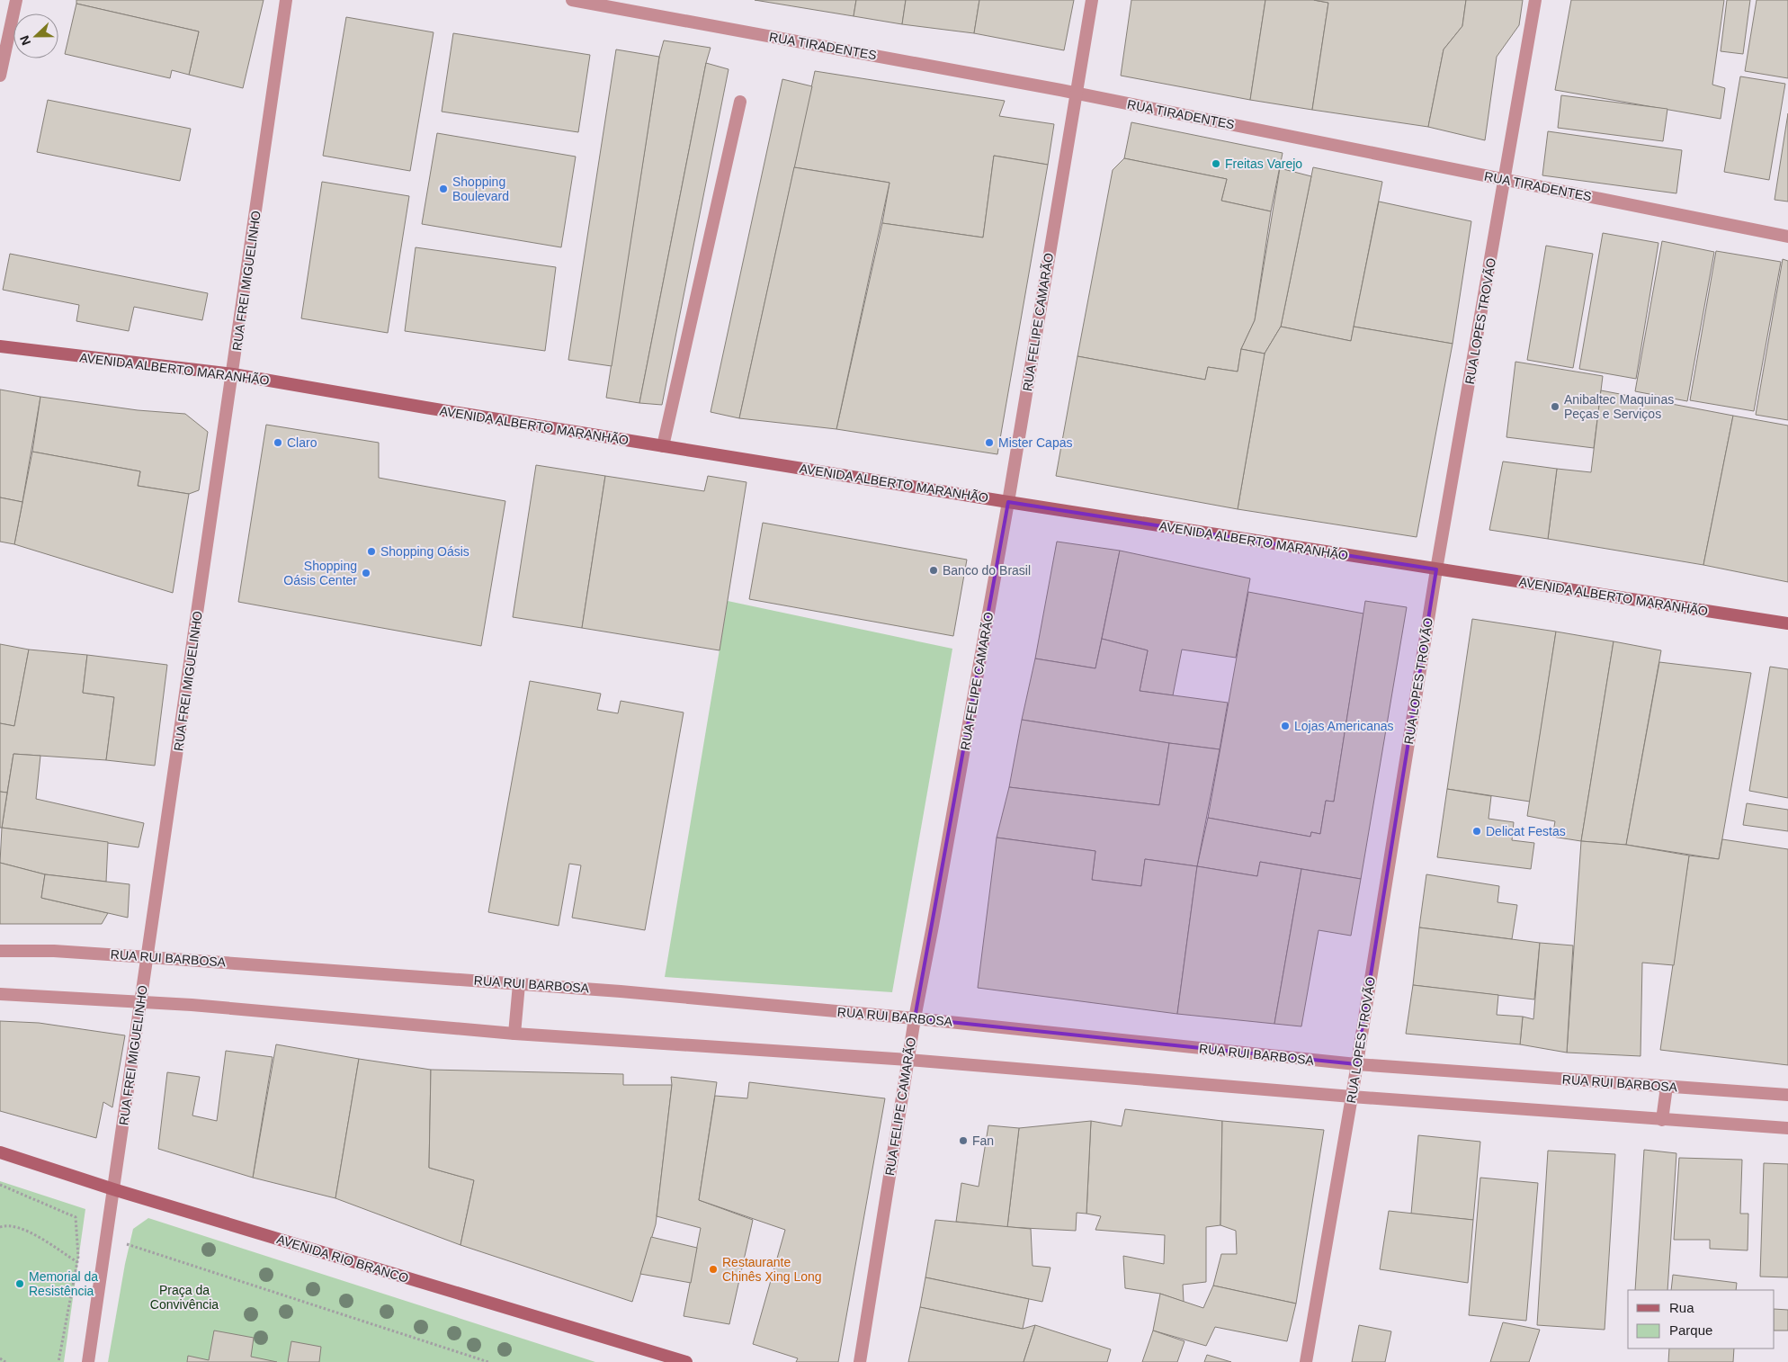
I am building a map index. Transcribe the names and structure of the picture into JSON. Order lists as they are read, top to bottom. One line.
{"streets":{"main road":["AVENIDA ALBERTO MARANHÃO","AVENIDA RIO BRANCO"],"street":["RUA TIRADENTES","RUA FREI MIGUELINHO","RUA LOPES TROVÃO","RUA FELIPE CAMARÃO","RUA RUI BARBOSA"]},"crossings":[["RUA TIRADENTES","RUA LOPES TROVÃO"],["RUA TIRADENTES","RUA FELIPE CAMARÃO"],["RUA FREI MIGUELINHO","AVENIDA ALBERTO MARANHÃO"],["RUA FREI MIGUELINHO","RUA RUI BARBOSA"],["RUA FREI MIGUELINHO","AVENIDA RIO BRANCO"],["RUA LOPES TROVÃO","AVENIDA ALBERTO MARANHÃO"],["RUA LOPES TROVÃO","RUA RUI BARBOSA"],["RUA FELIPE CAMARÃO","AVENIDA ALBERTO MARANHÃO"],["RUA FELIPE CAMARÃO","RUA RUI BARBOSA"]],"parks":["Praça da Convivência"],"places":["Freitas Varejo","Shopping Boulevard","Anibaltec Maquinas Peças e Serviços","Claro","Mister Capas","Shopping Oásis","Banco do Brasil","Shopping Oásis Center","Lojas Americanas","Delicat Festas","Fan","Restaurante Chinês Xing Long","Memorial da Resistência"],"legend":["Rua","Parque"],"north":"left"}
